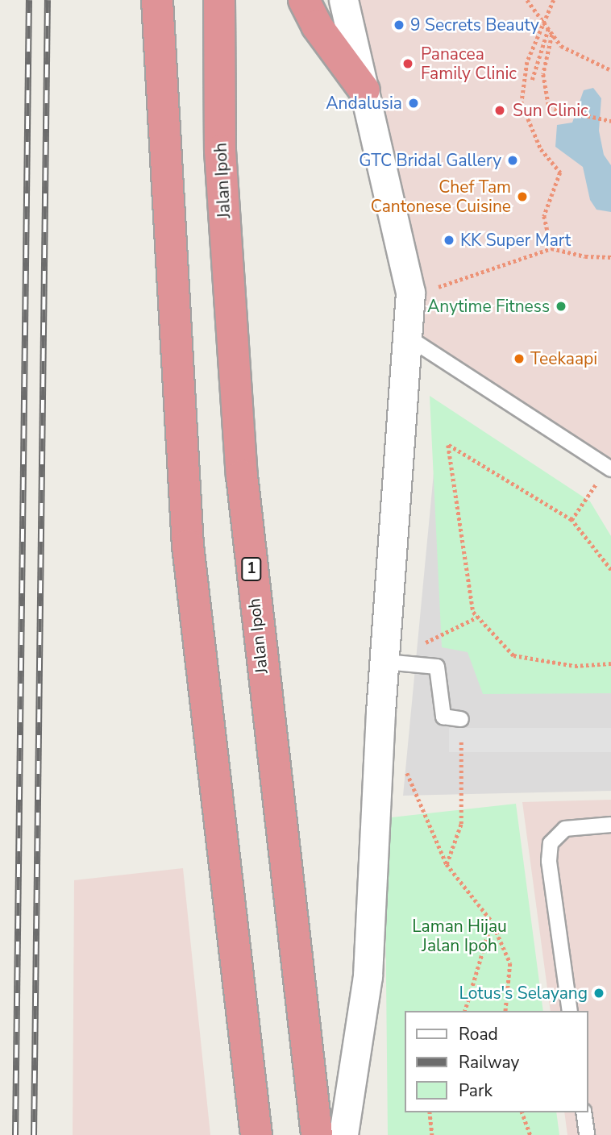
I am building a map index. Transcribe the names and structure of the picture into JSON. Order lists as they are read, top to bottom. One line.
{"streets":{"highway":["Jalan Ipoh","1"]},"parks":["Laman Hijau Jalan Ipoh"],"places":["9 Secrets Beauty","Panacea Family Clinic","Andalusia","Sun Clinic","GTC Bridal Gallery","Chef Tam Cantonese Cuisine","KK Super Mart","Anytime Fitness","Teekaapi","Lotus's Selayang"],"legend":["Road","Railway","Park"]}
